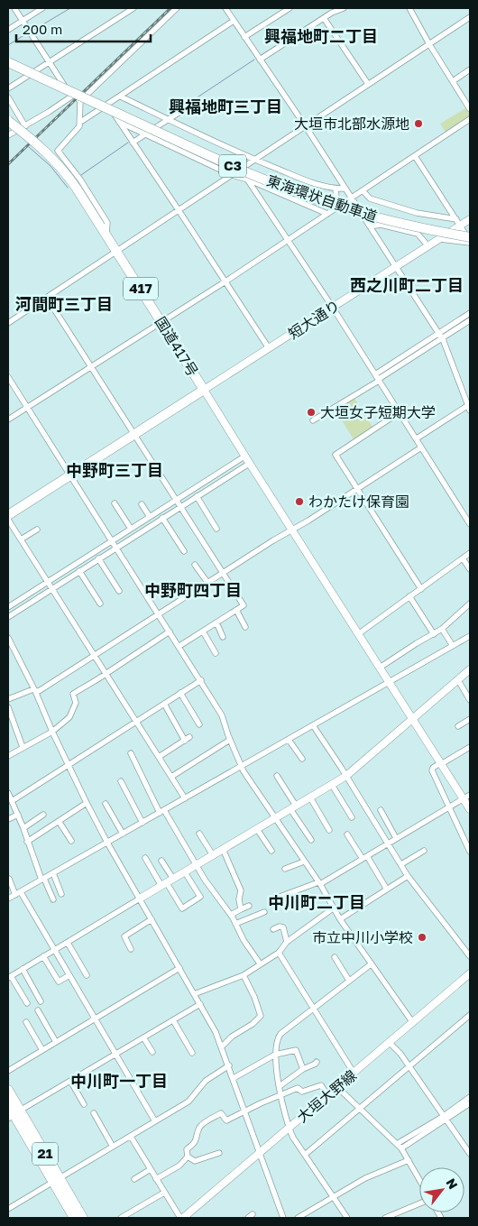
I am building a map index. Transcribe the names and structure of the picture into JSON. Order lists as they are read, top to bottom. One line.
{"streets":{"highway":["C3","東海環状自動車道","417","国道417号","21"],"street":["短大通り","大垣大野線"]},"crossings":[["短大通り","国道417号"]],"districts":["興福地町二丁目","興福地町三丁目","西之川町二丁目","河間町三丁目","中野町三丁目","中野町四丁目","中川町二丁目","中川町一丁目"],"places":["大垣市北部水源地","大垣女子短期大学","わかたけ保育園","市立中川小学校"],"scale_bar":"200 m","north":"top right"}
